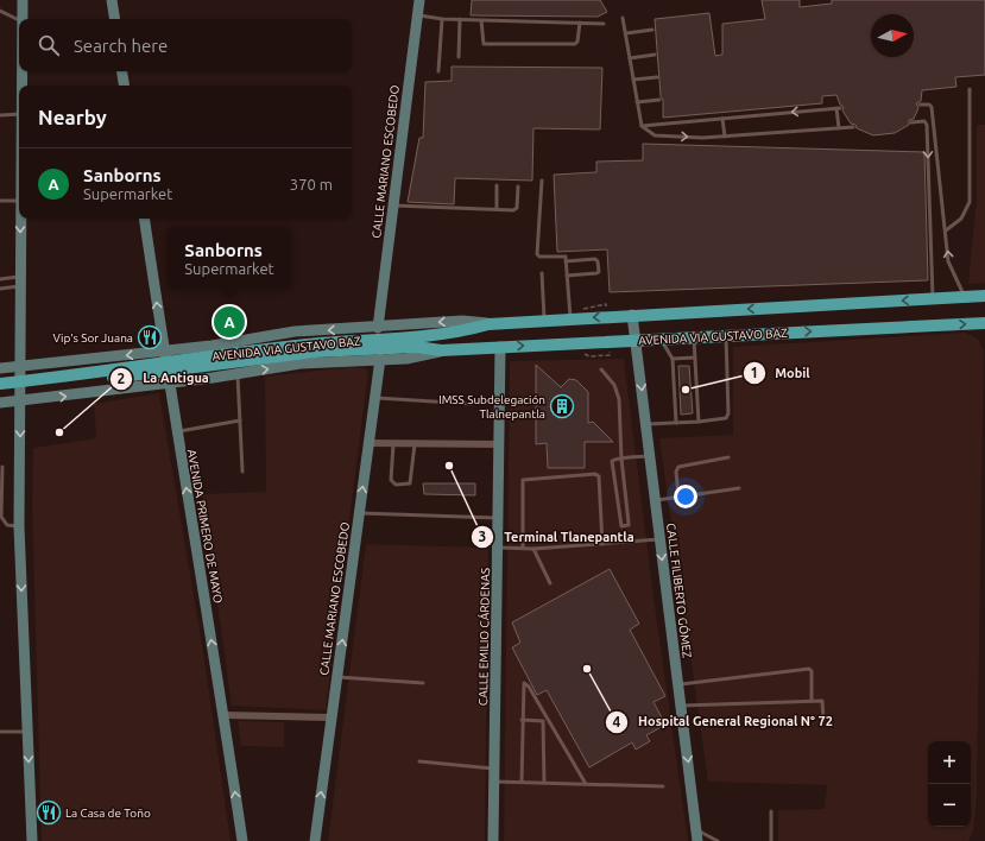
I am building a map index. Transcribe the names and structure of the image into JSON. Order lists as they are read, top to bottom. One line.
{"streets":{"main road":["AVENIDA VIA GUSTAVO BAZ"],"street":["CALLE MARIANO ESCOBEDO","AVENIDA PRIMERO DE MAYO","CALLE FILIBERTO GÓMEZ","CALLE EMILIO CÁRDENAS"]},"crossings":[["CALLE MARIANO ESCOBEDO","AVENIDA VIA GUSTAVO BAZ"],["AVENIDA VIA GUSTAVO BAZ","AVENIDA PRIMERO DE MAYO"],["AVENIDA VIA GUSTAVO BAZ","CALLE FILIBERTO GÓMEZ"],["AVENIDA VIA GUSTAVO BAZ","CALLE EMILIO CÁRDENAS"]],"one_way":["CALLE MARIANO ESCOBEDO","AVENIDA PRIMERO DE MAYO","CALLE FILIBERTO GÓMEZ"],"places":{"restaurant":["Vip's Sor Juana","La Casa de Toño"],"other":["Mobil","La Antigua","Terminal Tlanepantla","Hospital General Regional N° 72"],"building":["IMSS Subdelegación Tlalnepantla"]},"north":"right","page":{"search":"Search here","heading":"Nearby","list":[{"mark":"A","name":"Sanborns","note":"Supermarket","value":"370 m"}],"popup":["Sanborns","Supermarket"],"pins":"A","map_buttons":["+","−"]}}
